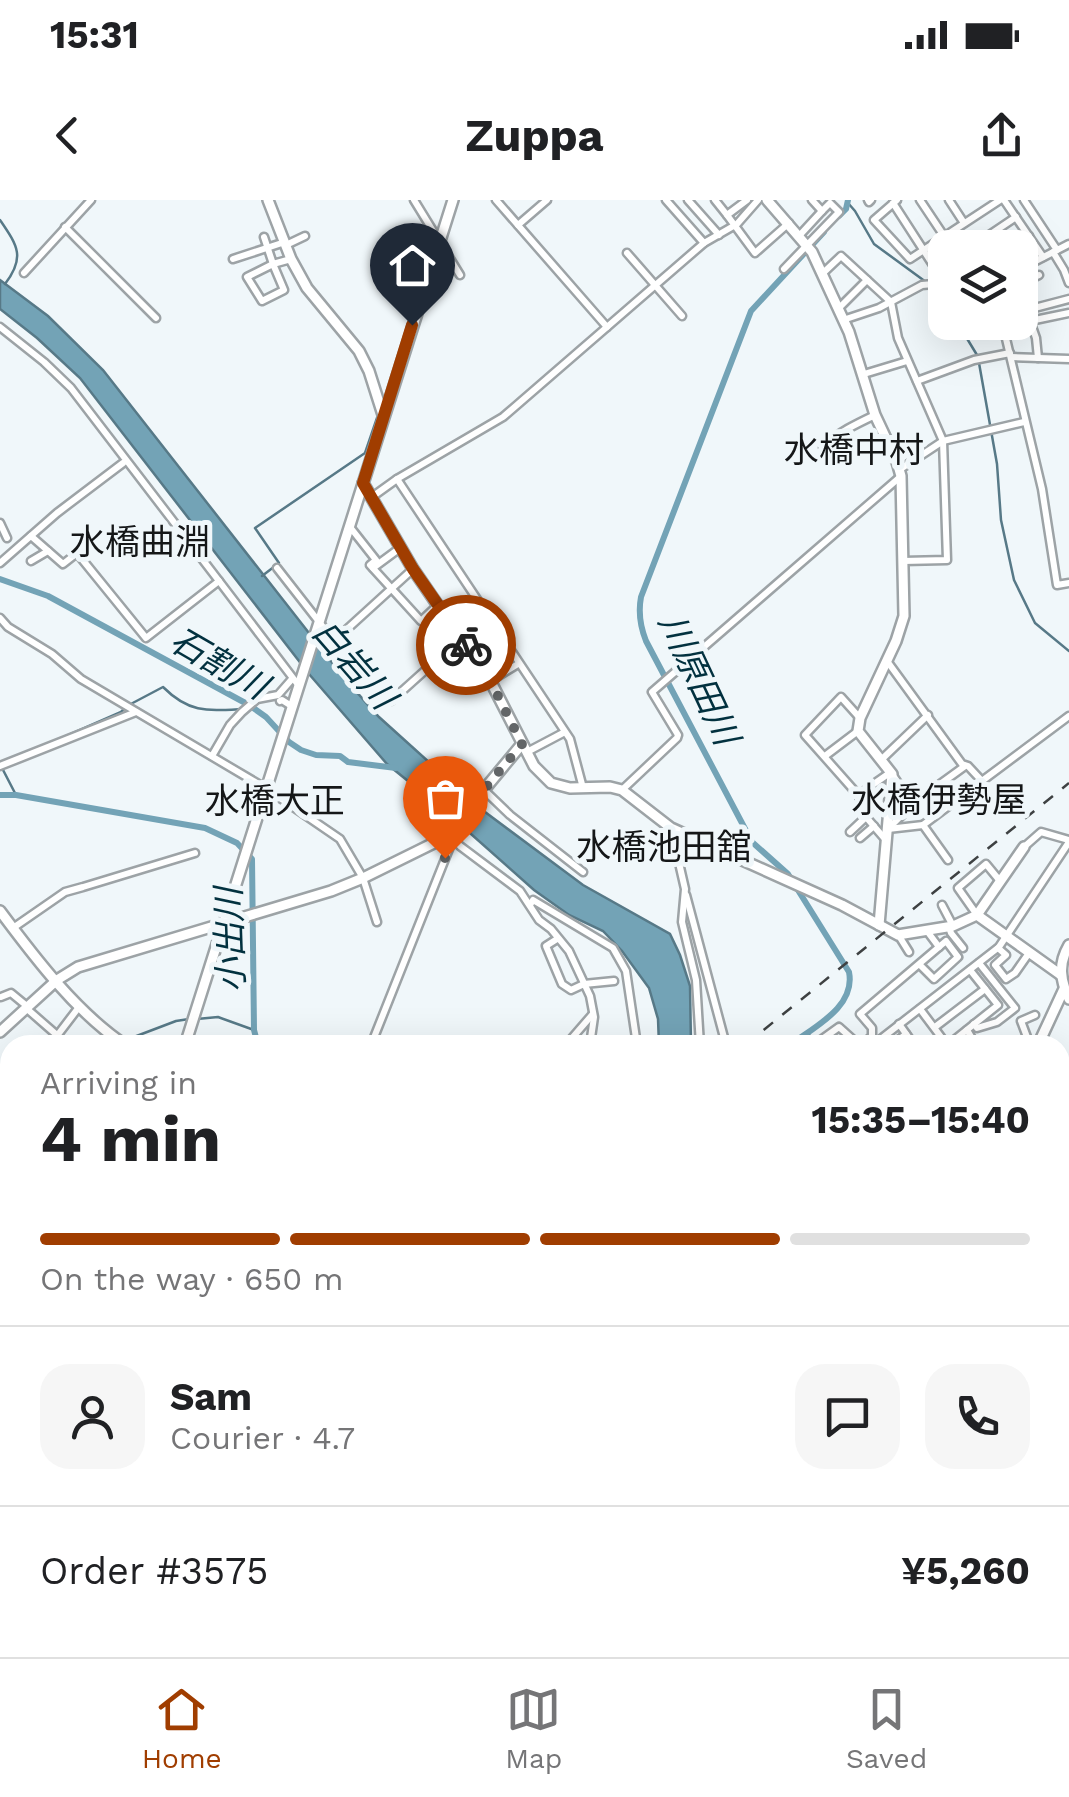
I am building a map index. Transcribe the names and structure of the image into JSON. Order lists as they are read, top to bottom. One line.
{"districts":["水橋中村","水橋曲淵","水橋伊勢屋","水橋大正","水橋池田舘"],"water":["石割川","白岩川","川原田川","小出川"],"page":{"status":"15:31","header":"Zuppa","heading":["4 min","Arriving in","15:35–15:40"],"panel":["Sam","Courier · 4.7","Order #3575","¥5,260"],"bar":"On the way · 650 m","tabs":["Home","Map","Saved"]}}
